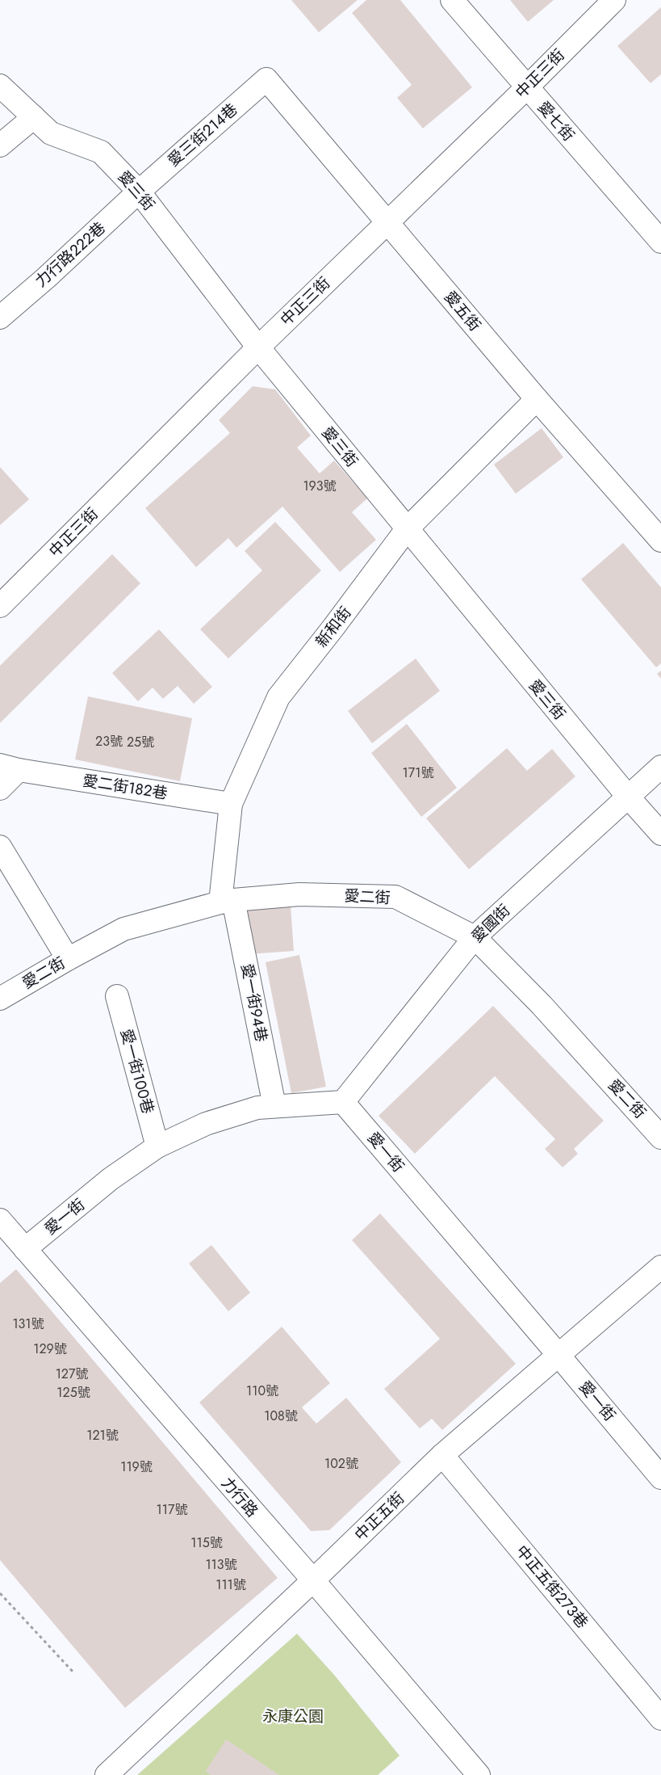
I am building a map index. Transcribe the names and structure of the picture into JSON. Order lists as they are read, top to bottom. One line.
{"streets":{"street":["中正三街","愛七街","愛三街214巷","愛三街","力行路222巷","愛五街","新和街","愛二街182巷","愛二街","愛國街","愛一街94巷","愛一街100巷","愛一街","力行路","中正五街","中正五街273巷"]},"crossings":[["中正三街","愛七街"],["中正三街","愛三街"],["中正三街","愛五街"],["愛三街214巷","愛三街"],["愛三街214巷","力行路222巷"],["愛三街214巷","愛五街"],["愛三街","力行路222巷"],["愛三街","新和街"],["愛三街","愛國街"],["愛五街","新和街"],["新和街","愛二街182巷"],["新和街","愛二街"],["新和街","愛一街94巷"],["愛二街","愛國街"],["愛二街","愛一街94巷"],["愛國街","愛一街"],["愛一街94巷","愛一街"],["愛一街100巷","愛一街"],["愛一街","力行路"],["愛一街","中正五街"],["力行路","中正五街"],["中正五街","中正五街273巷"]],"parks":["永康公園"],"house_numbers":["193號","23號","25號","171號","131號","129號","127號","110號","125號","108號","121號","102號","119號","117號","115號","113號","111號"]}
